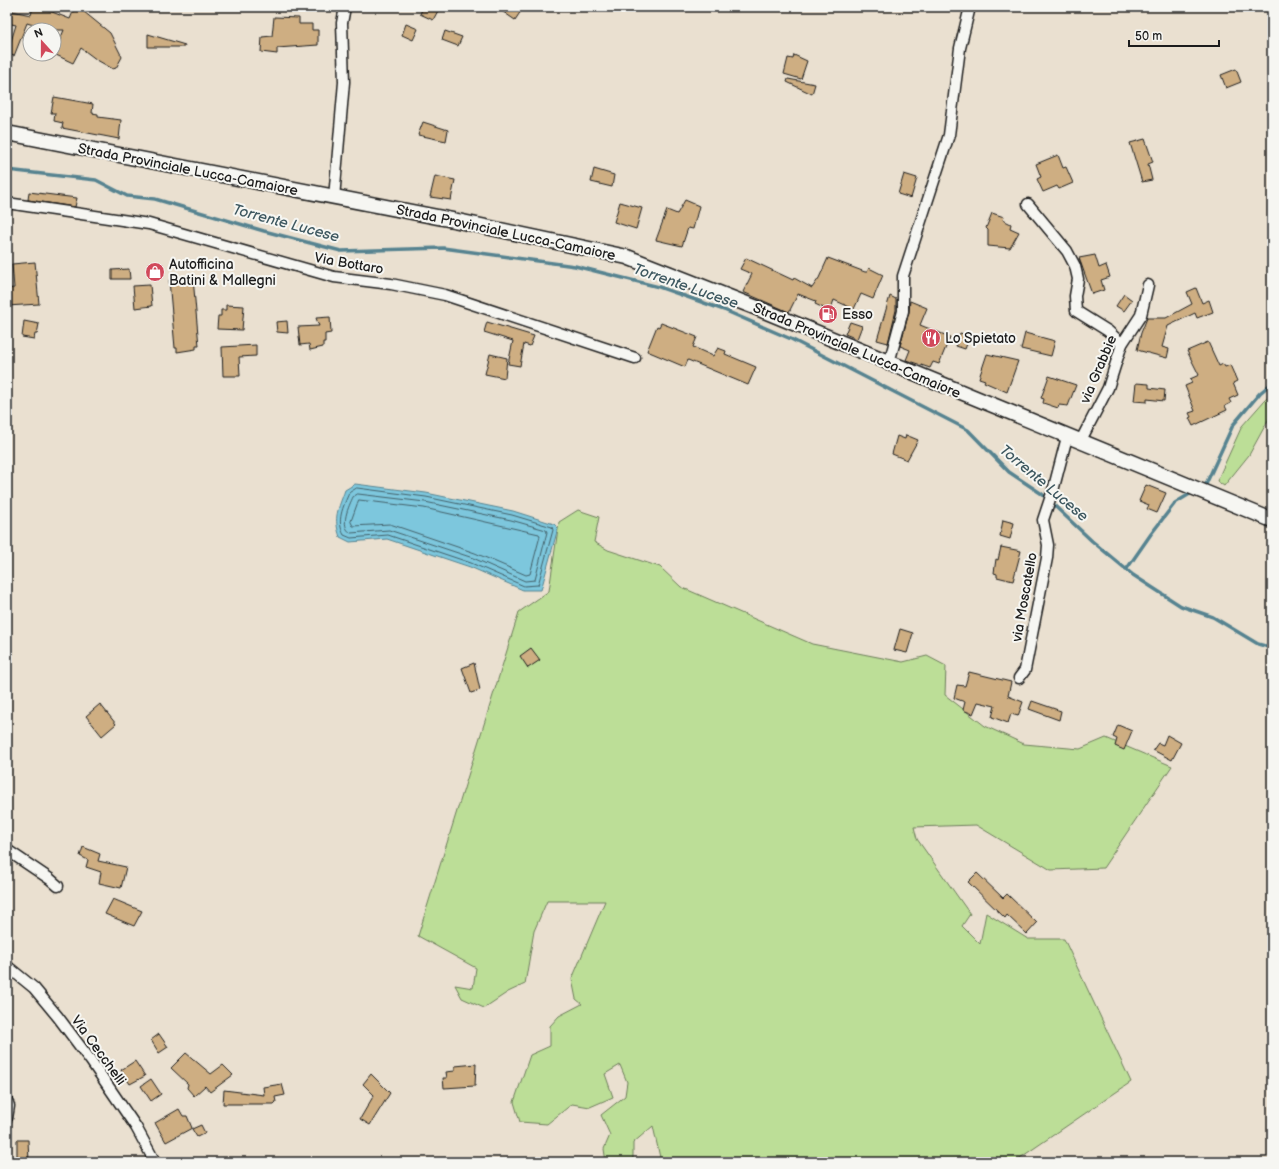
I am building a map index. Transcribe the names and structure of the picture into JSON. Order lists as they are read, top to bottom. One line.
{"streets":{"main road":["Strada Provinciale Lucca-Camaiore"],"street":["Via Bottaro","via Grabbie","via Moscatello","Via Cecchelli"]},"crossings":[["Strada Provinciale Lucca-Camaiore","via Grabbie"],["Strada Provinciale Lucca-Camaiore","via Moscatello"]],"water":["Torrente Lucese"],"places":{"shop":["Autofficina Batini & Mallegni"],"fuel station":["Esso"],"restaurant":["Lo Spietato"]},"scale_bar":"50 m","north":"top"}
